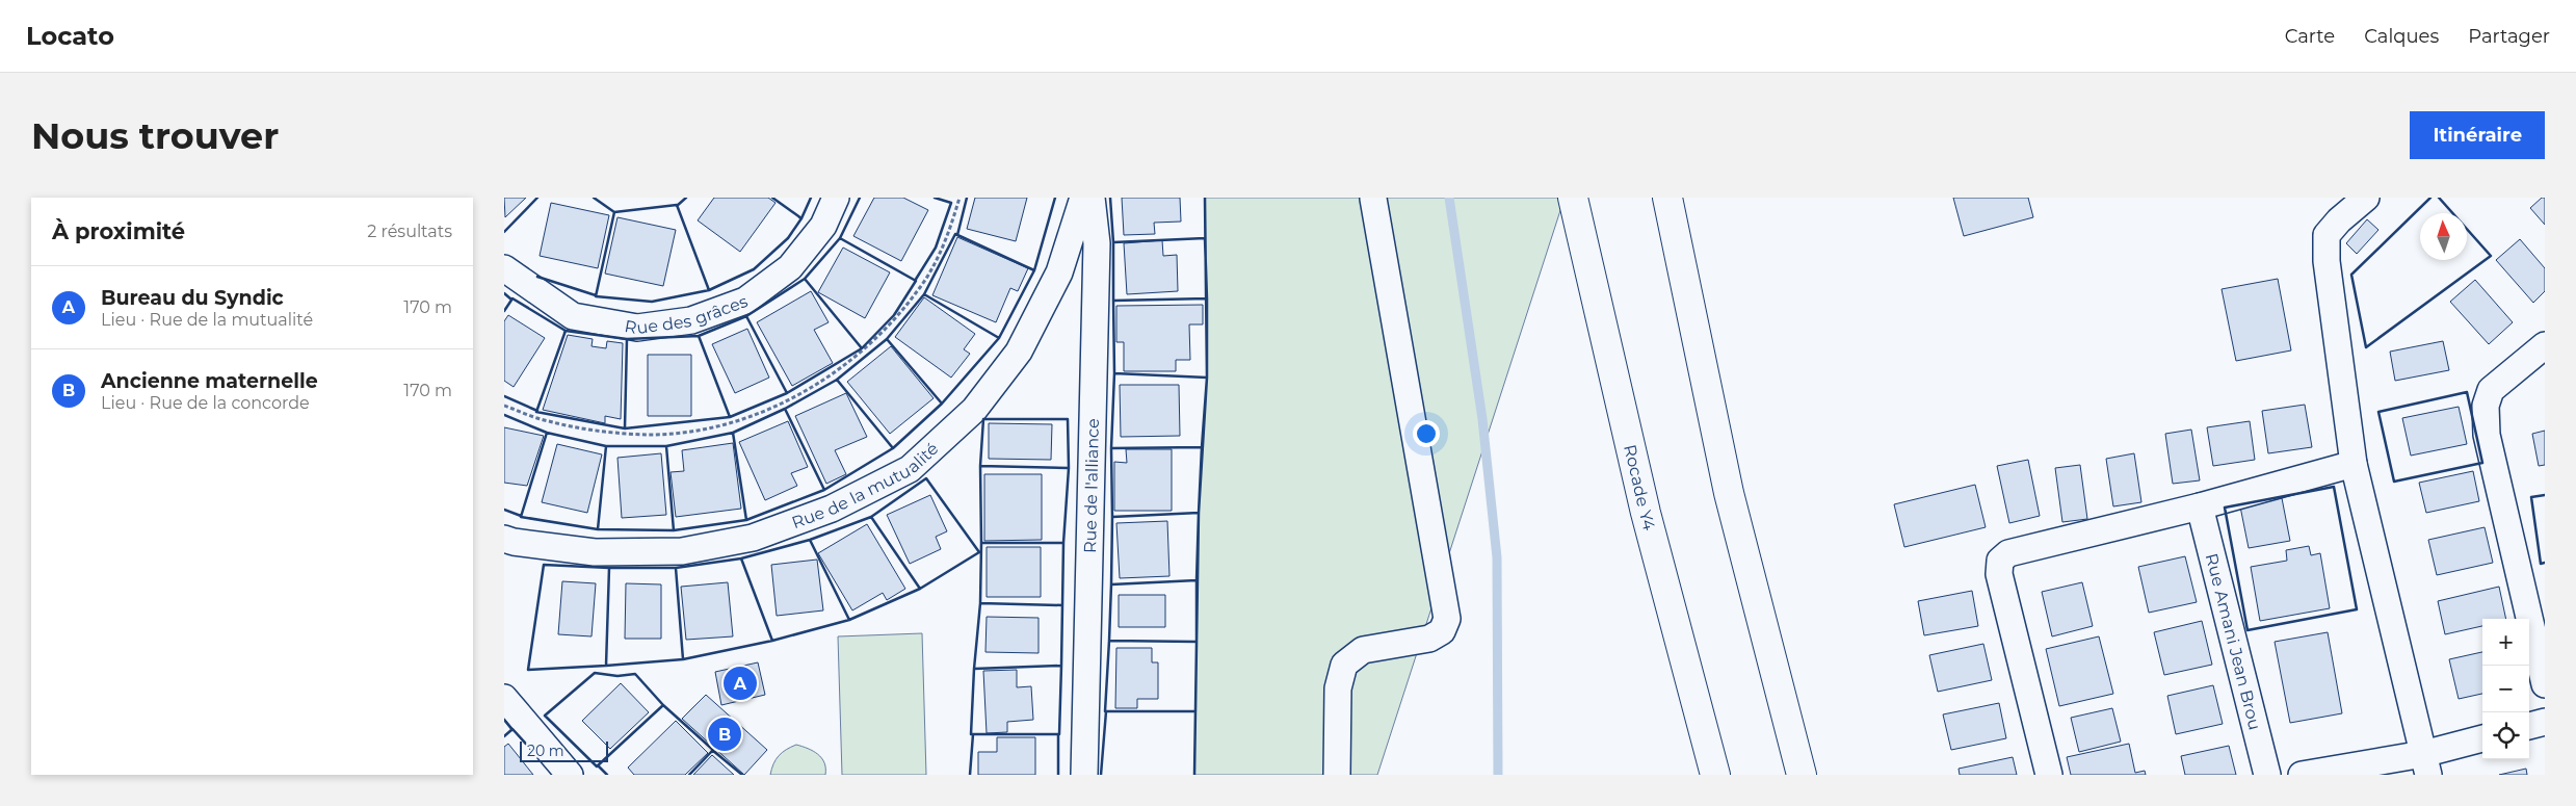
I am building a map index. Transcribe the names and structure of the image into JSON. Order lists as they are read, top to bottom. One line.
{"streets":{"highway":["Rocade Y4"],"street":["Rue des grâces","Rue de la mutualité","Rue de l'alliance","Rue Amani Jean Brou"]},"scale_bar":"20 m","north":"top","page":{"header":"Locato","nav":["Carte","Calques","Partager"],"buttons":"Itinéraire","title":"Nous trouver","heading":["À proximité","2 résultats"],"list":[{"mark":"A","name":"Bureau du Syndic","note":"Lieu · Rue de la mutualité","value":"170 m"},{"mark":"B","name":"Ancienne maternelle","note":"Lieu · Rue de la concorde","value":"170 m"}],"map_buttons":["+","−"],"pins":["A","B"],"scale":"20 m"}}
